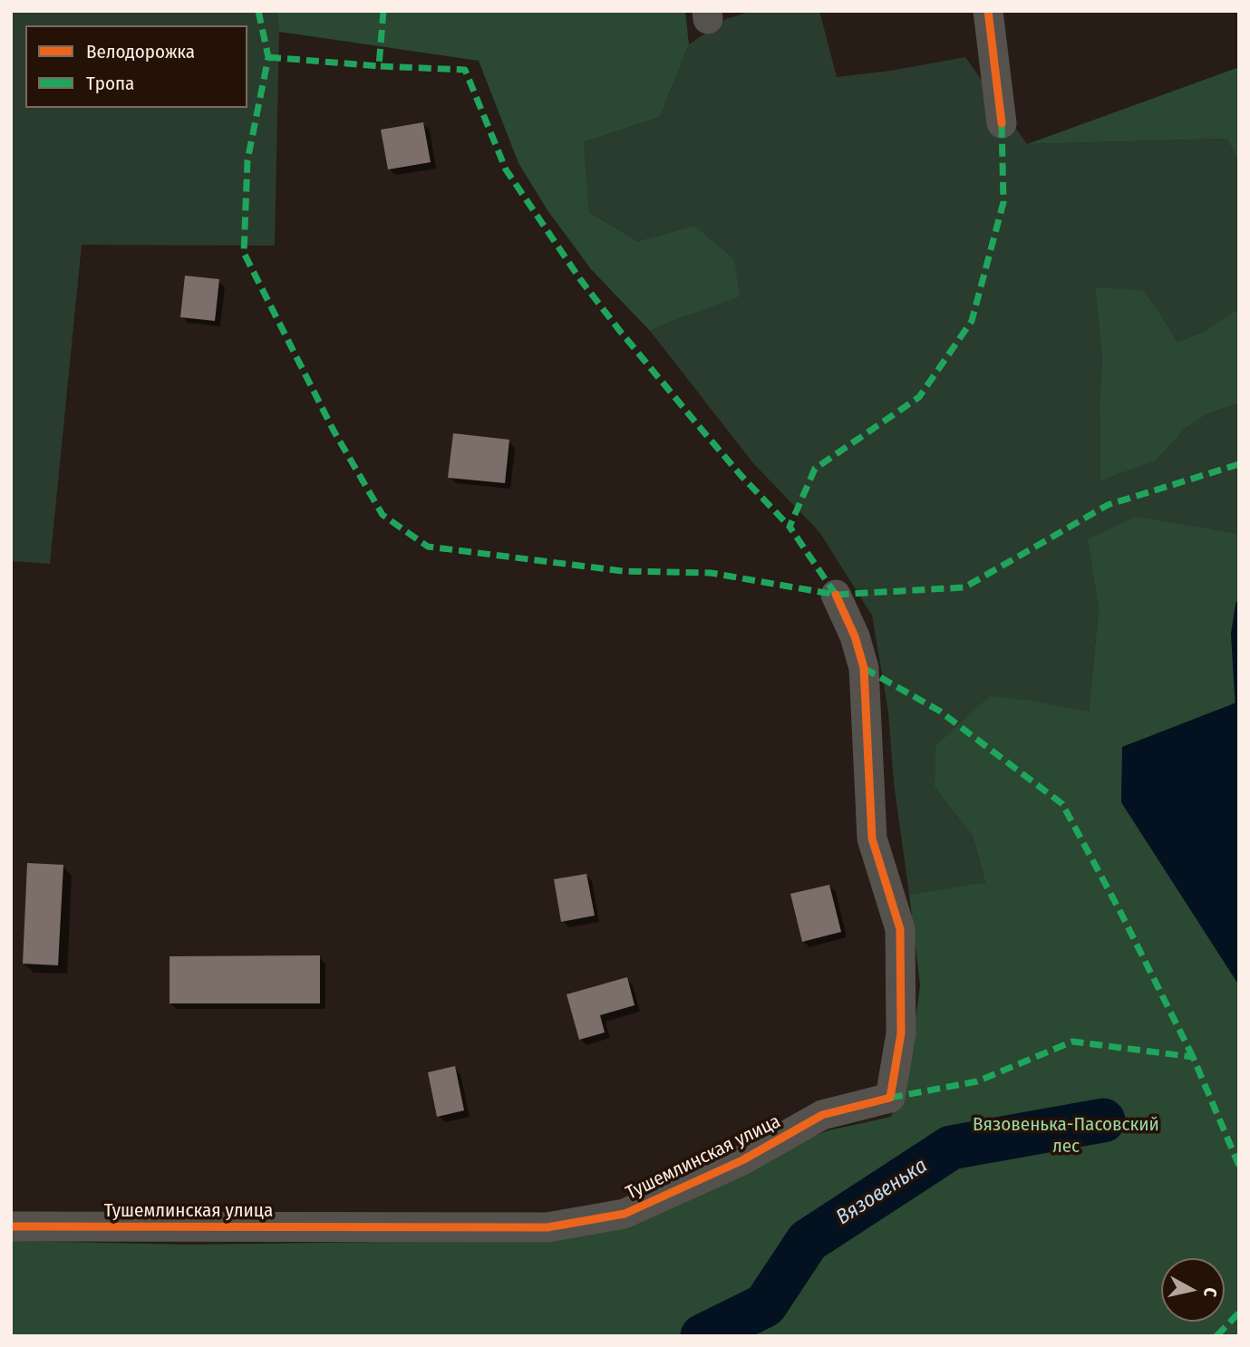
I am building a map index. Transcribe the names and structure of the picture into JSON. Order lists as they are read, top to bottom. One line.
{"streets":{"street":["Тушемлинская улица"]},"water":["Вязовенька"],"parks":["Вязовенька-Пасовский лес"],"legend":["Велодорожка","Тропа"],"north":"right"}
